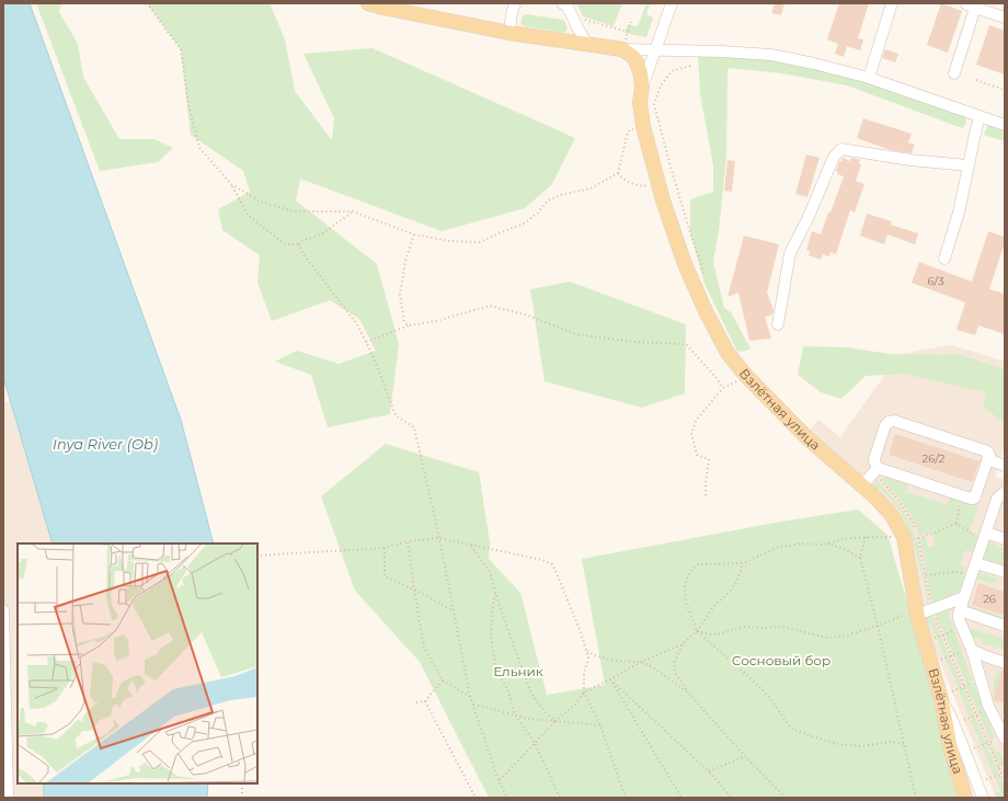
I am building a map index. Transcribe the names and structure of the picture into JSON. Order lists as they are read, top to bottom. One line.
{"streets":{"main road":["Взлётная улица"]},"water":["Inya River (Ob)"],"parks":["Сосновый бор","Ельник"],"house_numbers":["6/3","26/2","26"]}
